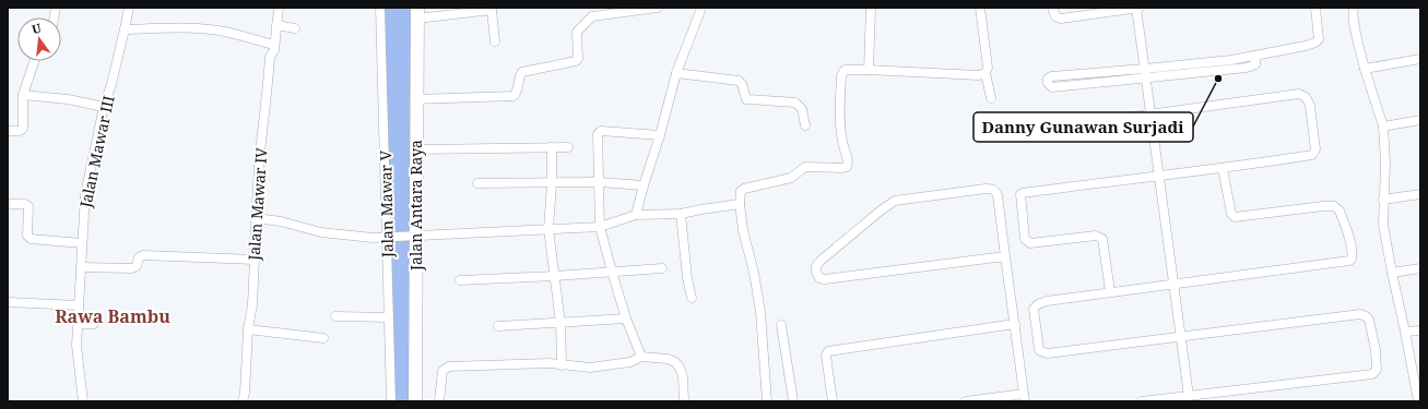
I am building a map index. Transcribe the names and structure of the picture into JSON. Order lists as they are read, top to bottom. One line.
{"streets":{"street":["Jalan Mawar III","Jalan Mawar IV","Jalan Mawar V","Jalan Antara Raya"]},"districts":["Rawa Bambu"],"places":["Danny Gunawan Surjadi"],"north":"top"}
